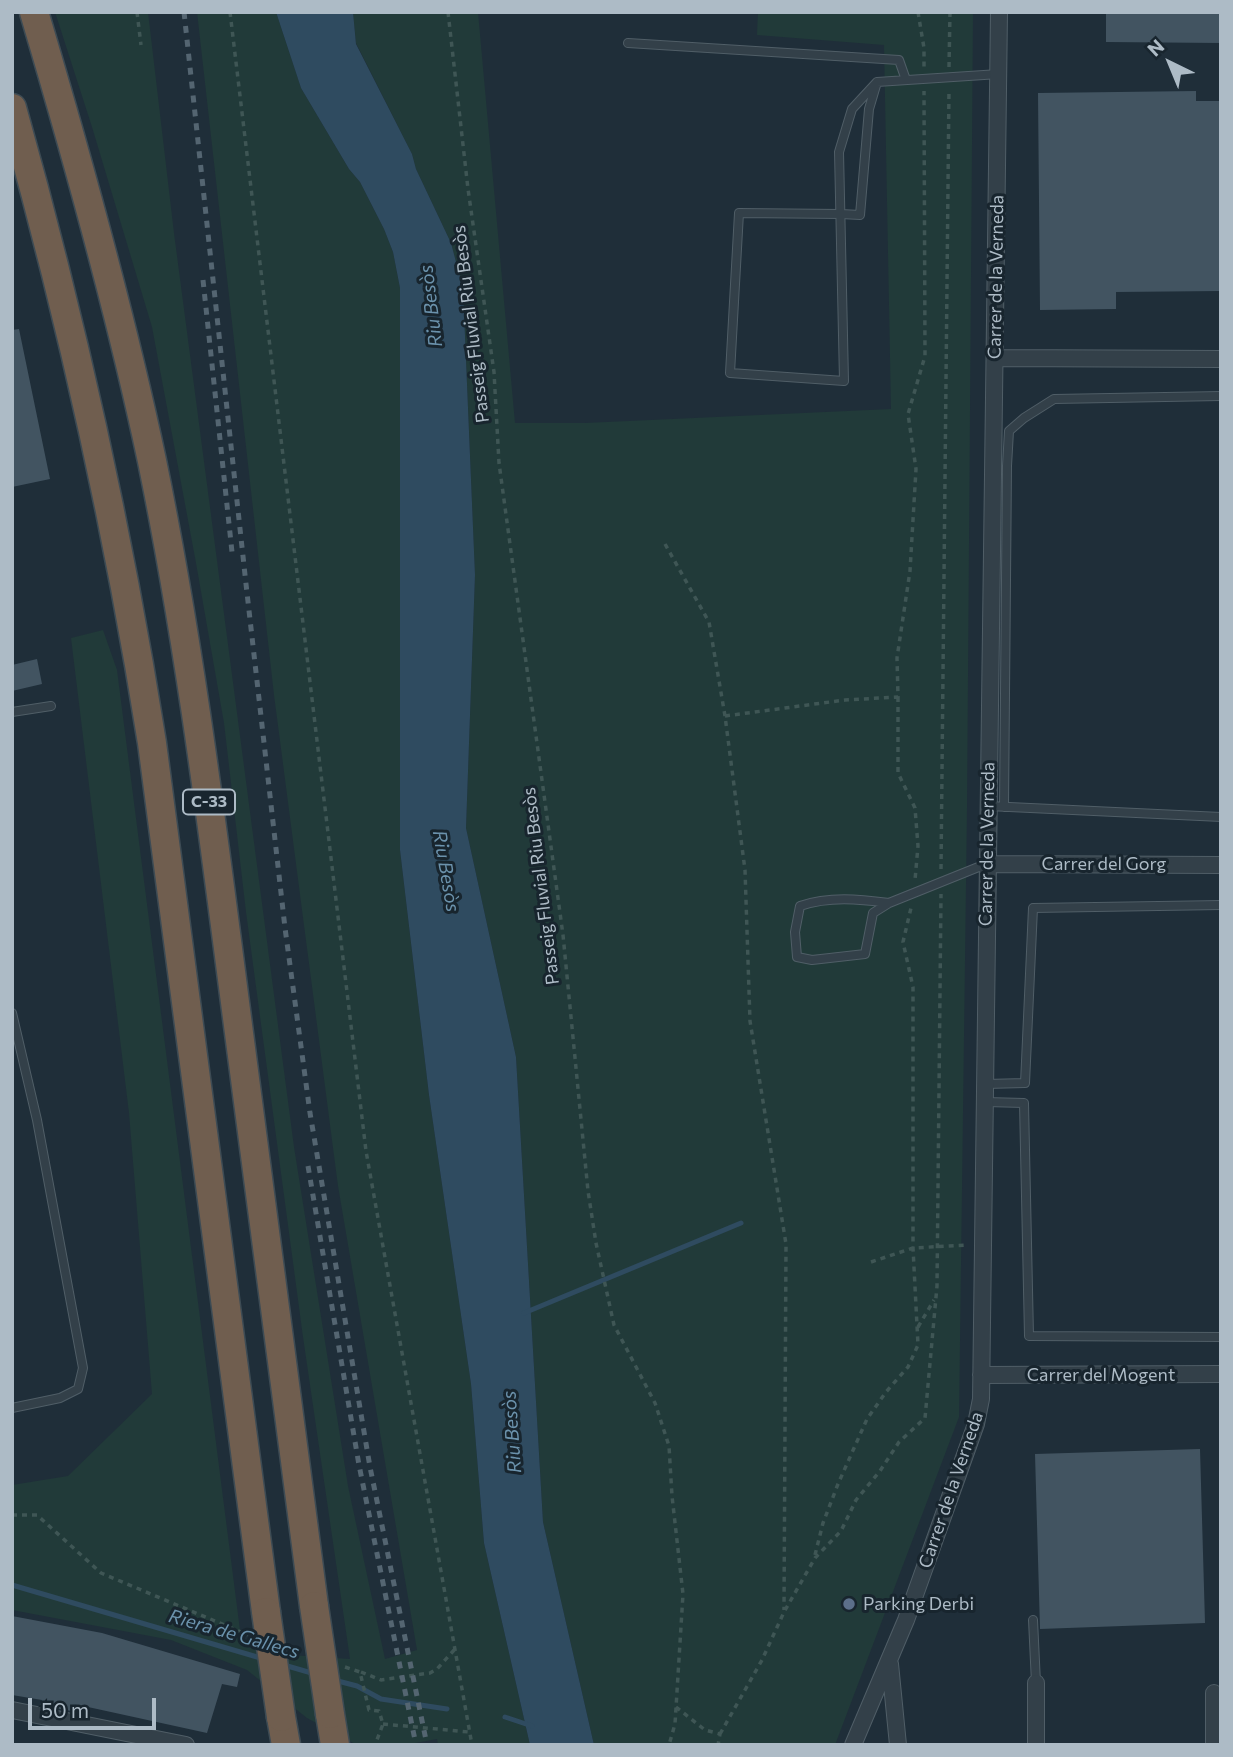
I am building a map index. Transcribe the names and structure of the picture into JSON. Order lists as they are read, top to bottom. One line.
{"streets":{"highway":["C-33"],"street":["Carrer de la Verneda","Carrer del Gorg","Carrer del Mogent"],"path":["Passeig Fluvial Riu Besòs"]},"crossings":[["Carrer de la Verneda","Carrer del Gorg"],["Carrer de la Verneda","Carrer del Mogent"]],"water":["Riu Besòs","Riera de Gallecs"],"places":["Parking Derbi"],"scale_bar":"50 m","north":"top left"}
